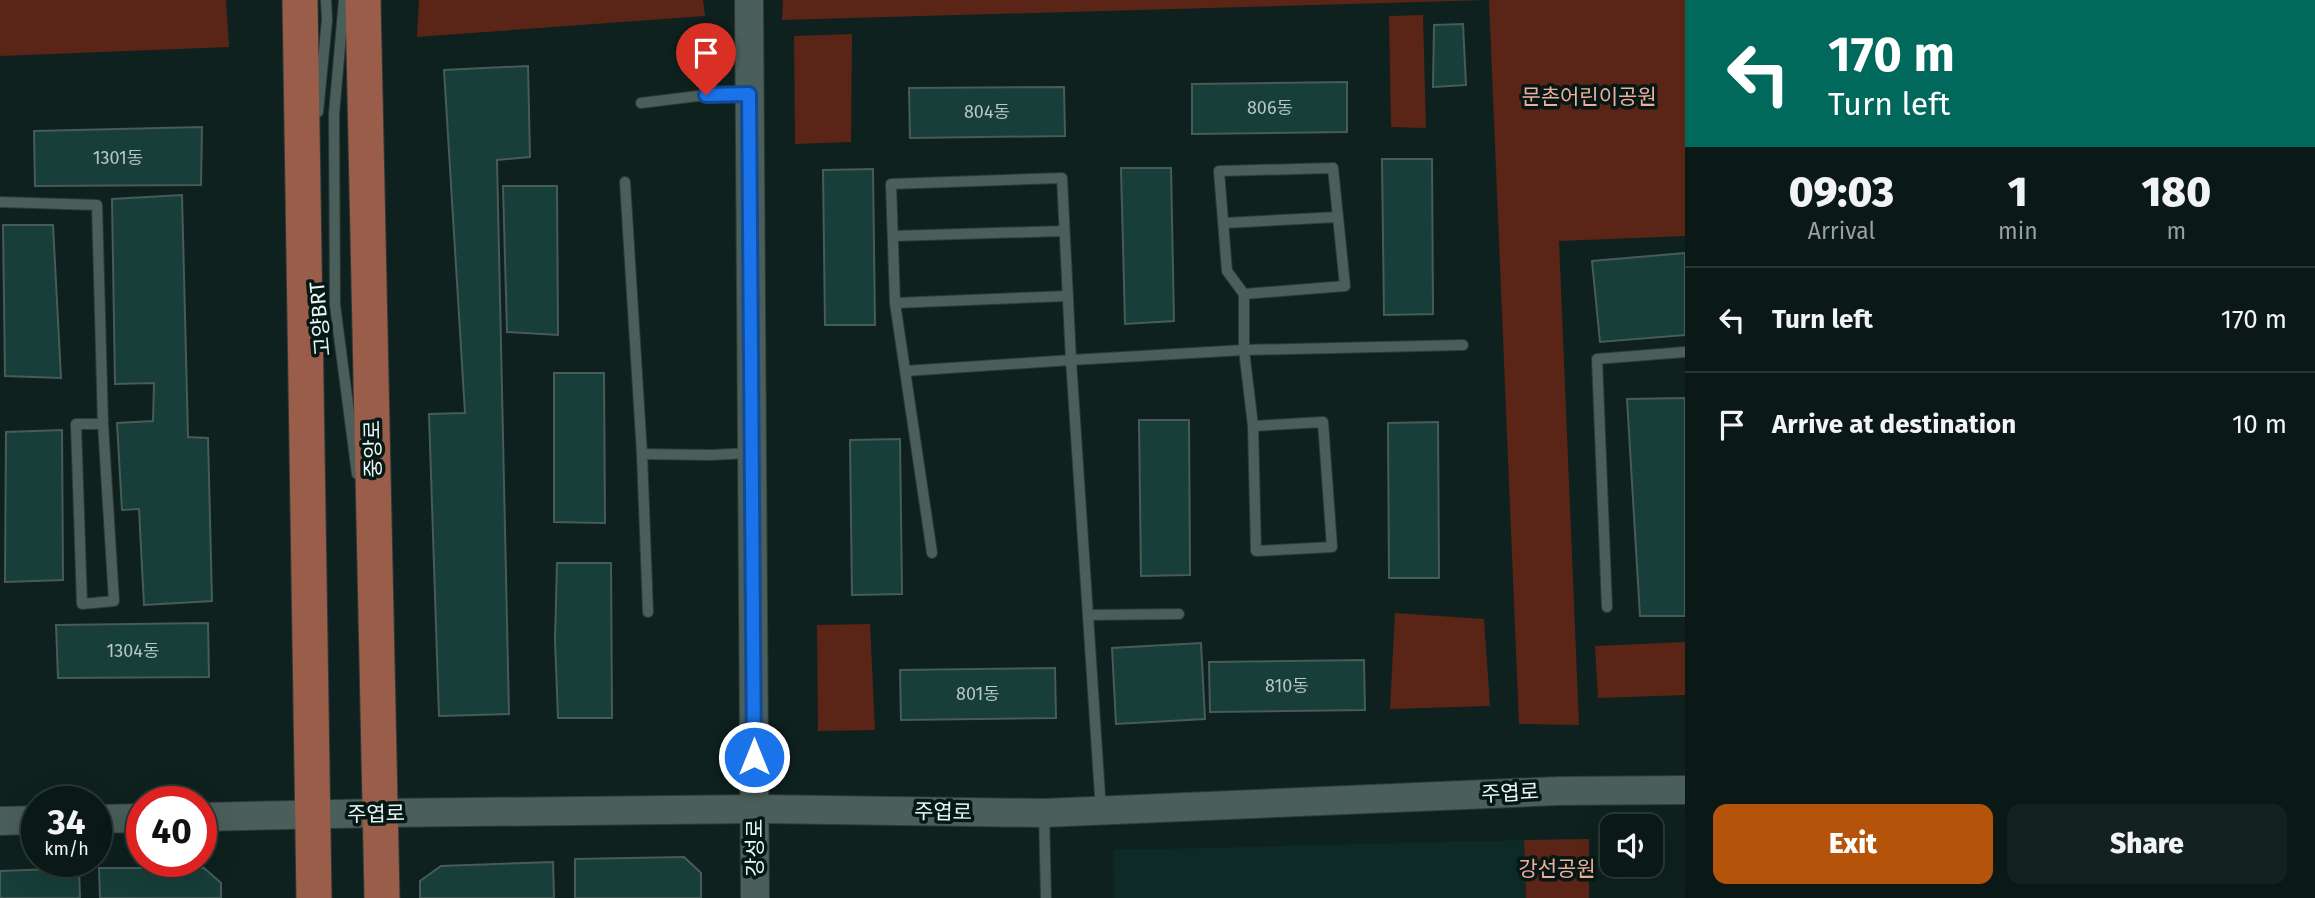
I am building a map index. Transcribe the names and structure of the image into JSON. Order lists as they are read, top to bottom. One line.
{"streets":{"main road":["중앙로"],"street":["주엽로","강성로"],"lane":["고양BRT"]},"crossings":[["중앙로","주엽로"],["주엽로","강성로"]],"parks":["문촌어린이공원","강선공원"],"house_numbers":["806동","804동","1301동","1304동","810동","801동"],"page":{"turn":["170 m","Turn left"],"eta":["09:03","Arrival","1","min","180","m"],"list":[{"name":"Turn left","value":"170 m"},{"name":"Arrive at destination","value":"10 m"}],"speed":"34 km/h","limit":"40","buttons":["Exit","Share"]}}
